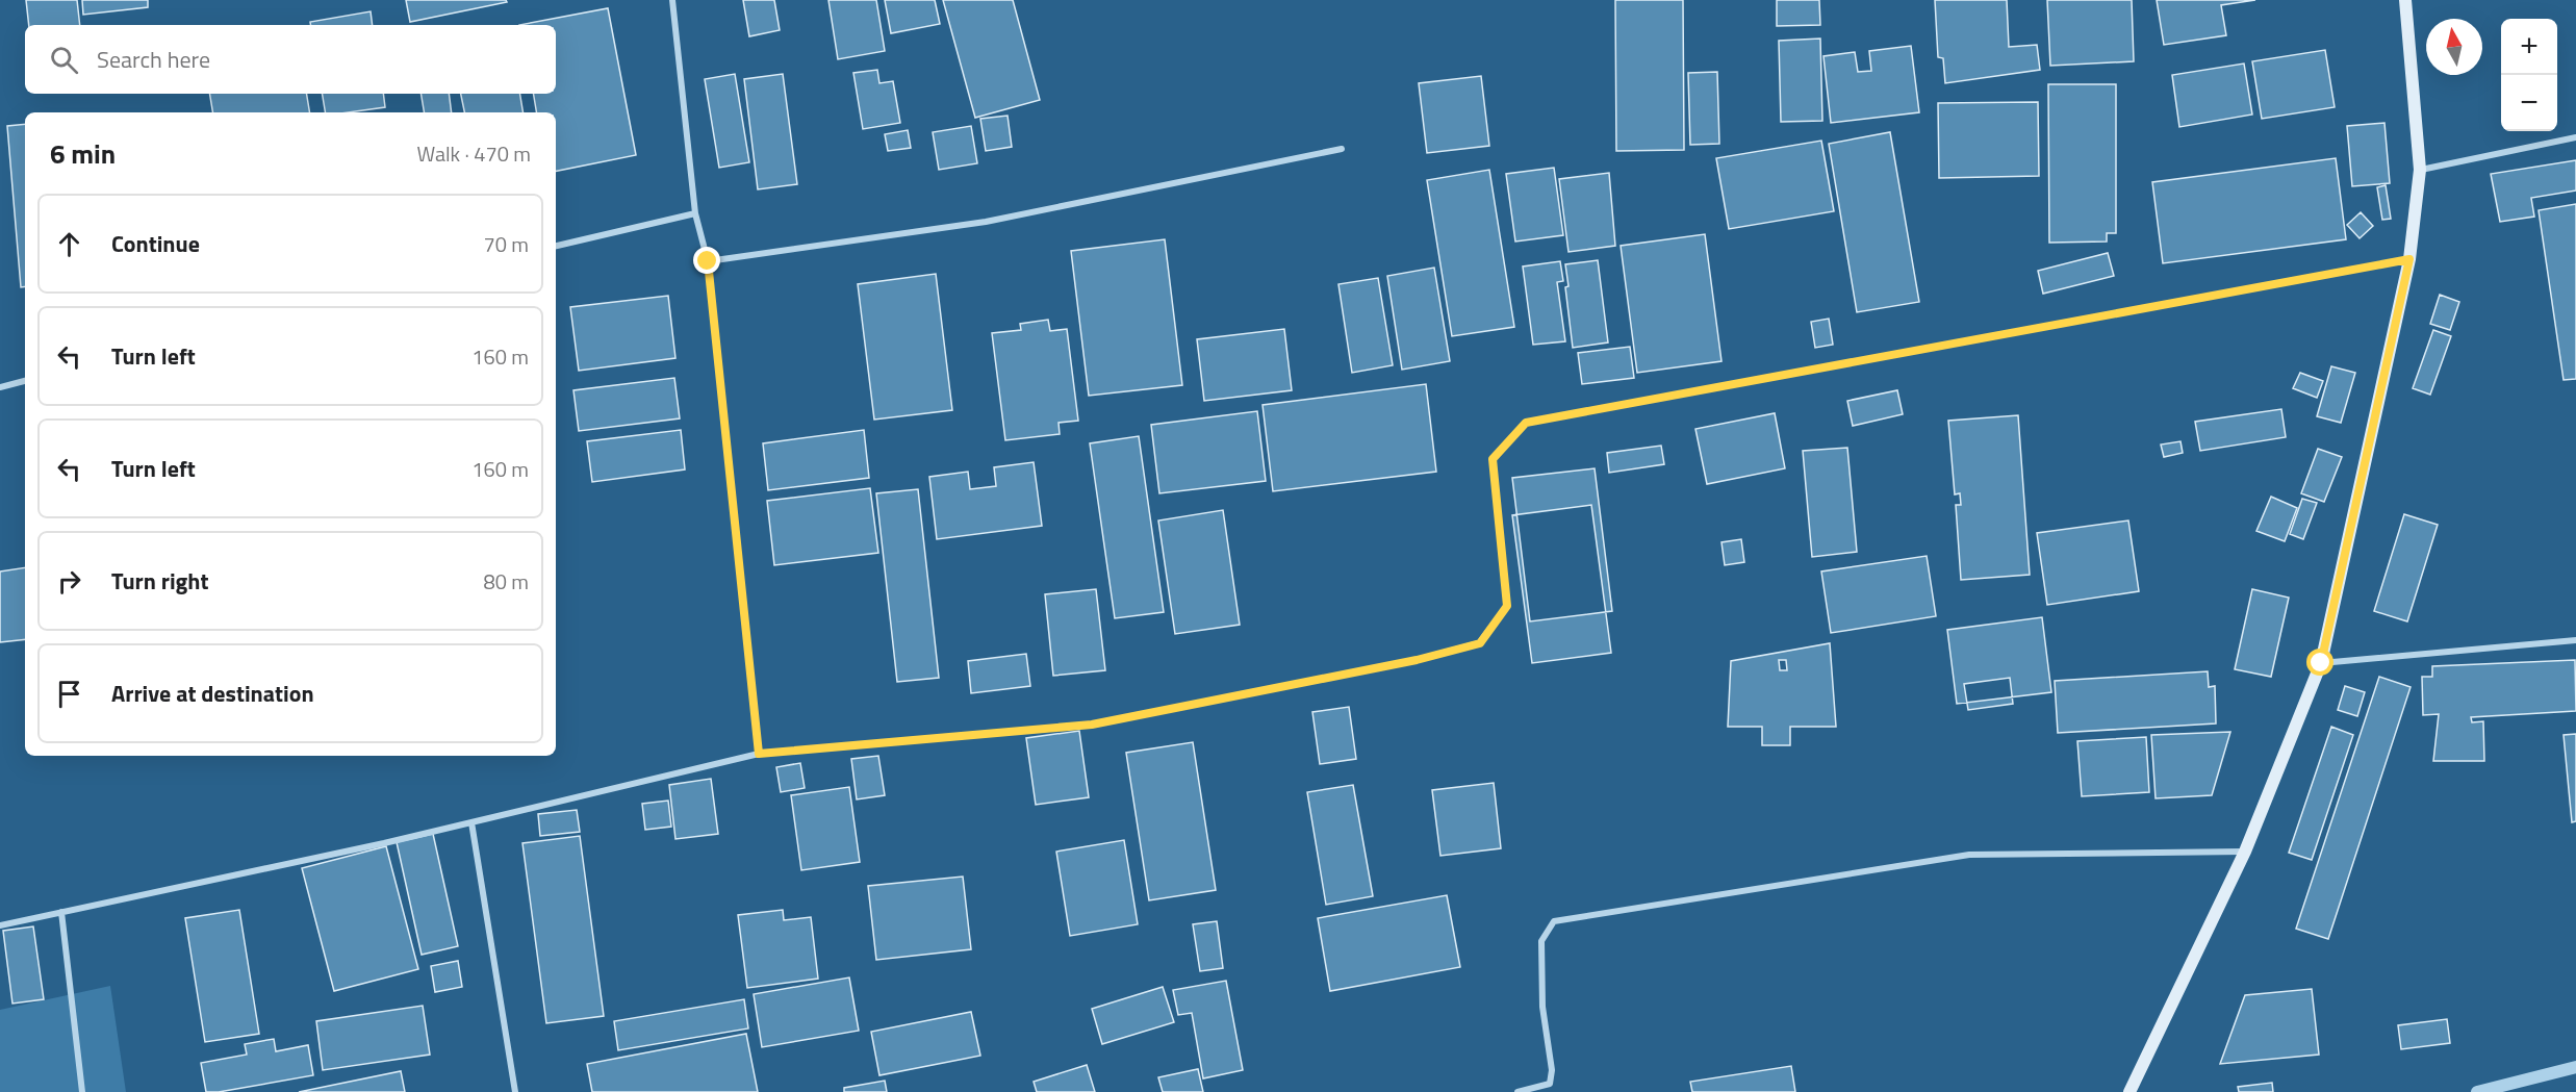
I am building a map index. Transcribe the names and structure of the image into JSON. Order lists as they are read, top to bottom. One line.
{"north":"top","page":{"map_buttons":["+","−"],"search":"Search here","heading":["6 min","Walk · 470 m"],"list":[["Continue","70 m"],["Turn left","160 m"],["Turn left","160 m"],["Turn right","80 m"],"Arrive at destination"]}}
